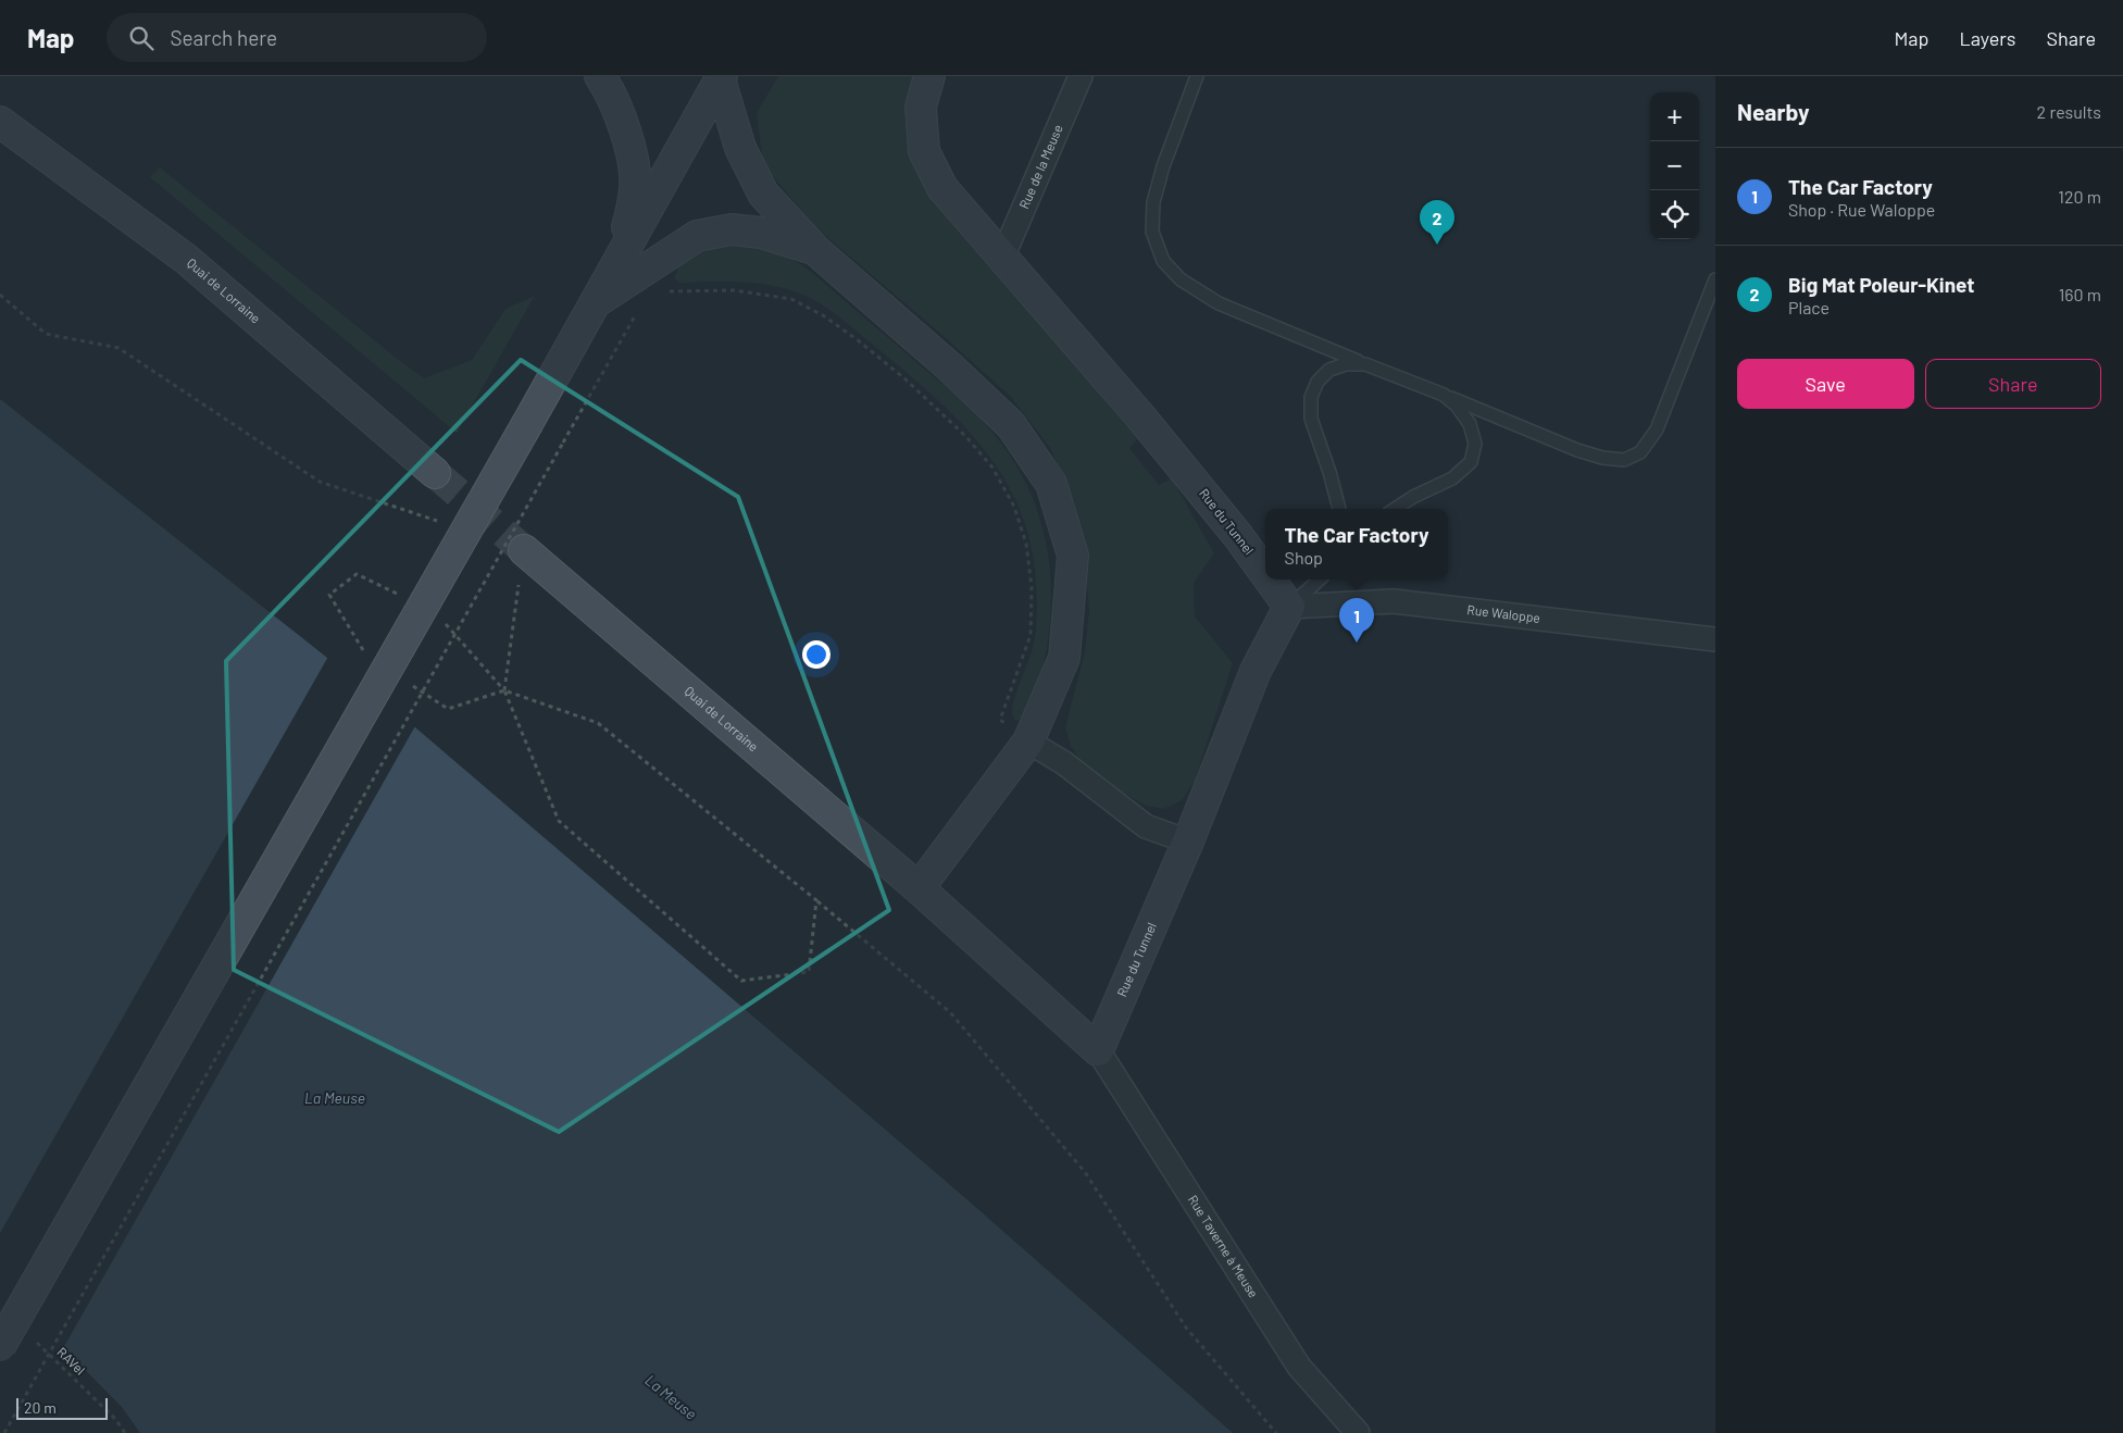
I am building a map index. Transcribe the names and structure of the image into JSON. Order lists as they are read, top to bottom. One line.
{"streets":{"main road":["Quai de Lorraine","Rue du Tunnel"],"street":["Rue de la Meuse","Rue Waloppe","Rue Taverne à Meuse"],"path":["RAVel"]},"crossings":[["Rue de la Meuse","Rue du Tunnel"],["Quai de Lorraine","Rue du Tunnel"],["Quai de Lorraine","Rue Taverne à Meuse"],["Rue du Tunnel","Rue Waloppe"],["Rue du Tunnel","Rue Taverne à Meuse"]],"water":["La Meuse"],"scale_bar":"20 m","page":{"header":"Map","search":"Search here","nav":["Map","Layers","Share"],"heading":["Nearby","2 results"],"map_buttons":["+","−"],"list":[{"mark":"1","name":"The Car Factory","note":"Shop · Rue Waloppe","value":"120 m"},{"mark":"2","name":"Big Mat Poleur-Kinet","note":"Place","value":"160 m"}],"pins":["2","1"],"buttons":["Save","Share"],"popup":["The Car Factory","Shop"],"scale":"20 m"}}
